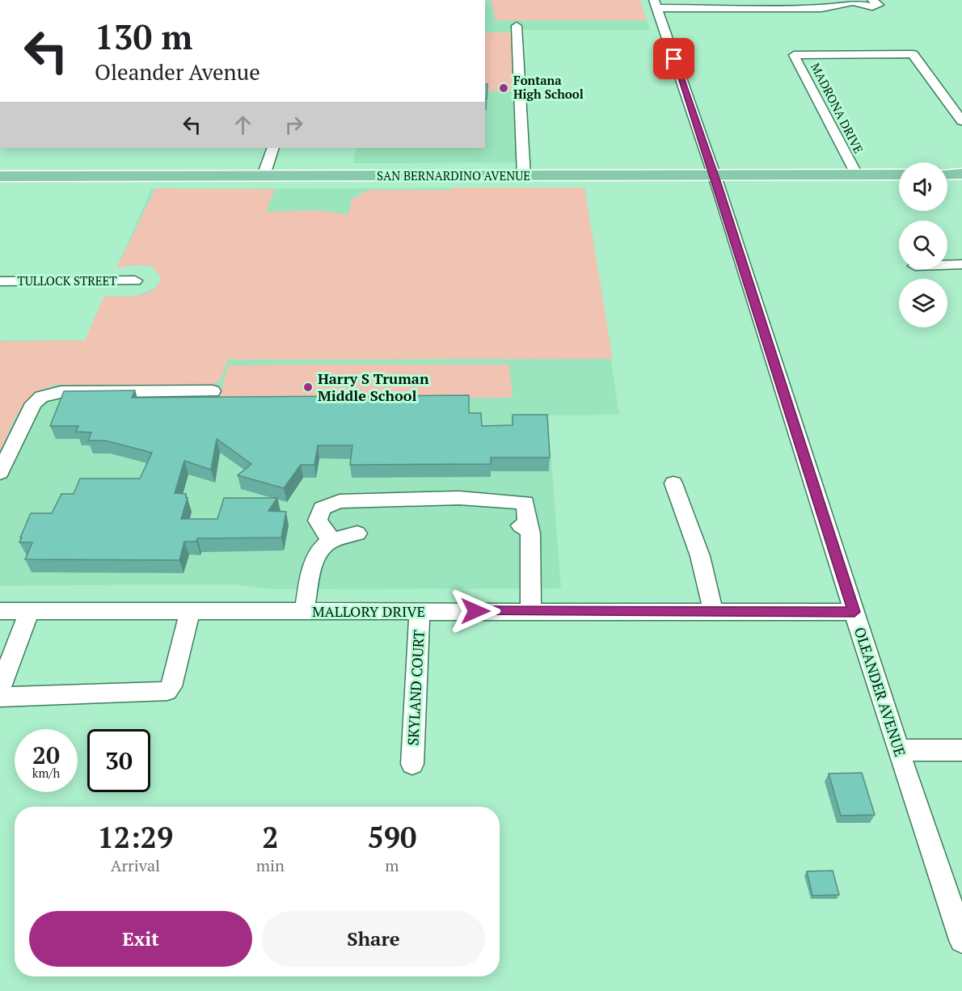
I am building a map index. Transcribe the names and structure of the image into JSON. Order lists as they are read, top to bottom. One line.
{"streets":{"main road":["SAN BERNARDINO AVENUE"],"street":["MADRONA DRIVE","TULLOCK STREET","MALLORY DRIVE","SKYLAND COURT","OLEANDER AVENUE"]},"crossings":[["MADRONA DRIVE","SAN BERNARDINO AVENUE"],["SAN BERNARDINO AVENUE","OLEANDER AVENUE"],["MALLORY DRIVE","SKYLAND COURT"],["MALLORY DRIVE","OLEANDER AVENUE"]],"places":["Fontana High School","Harry S Truman Middle School"],"page":{"turn":["130 m","Oleander Avenue"],"speed":"20 km/h","limit":"30","eta":["12:29","Arrival","2","min","590","m"],"buttons":["Exit","Share"]}}
